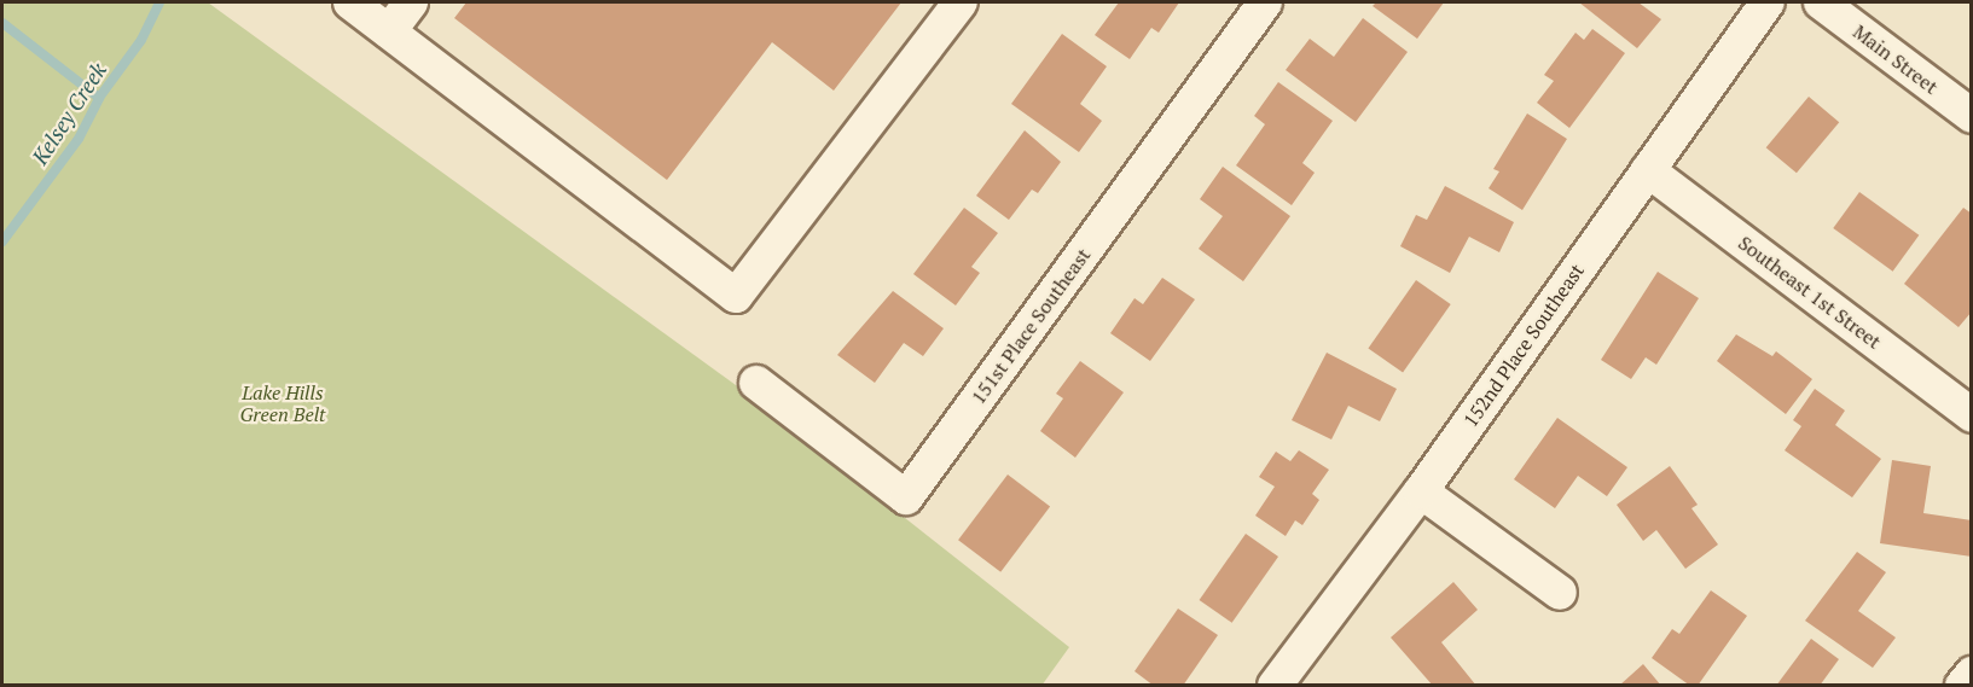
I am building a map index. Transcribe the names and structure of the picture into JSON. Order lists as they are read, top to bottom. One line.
{"streets":{"street":["Main Street","Southeast 1st Street","151st Place Southeast","152nd Place Southeast"]},"crossings":[["Southeast 1st Street","152nd Place Southeast"]],"water":["Kelsey Creek"],"parks":["Lake Hills Green Belt"]}
